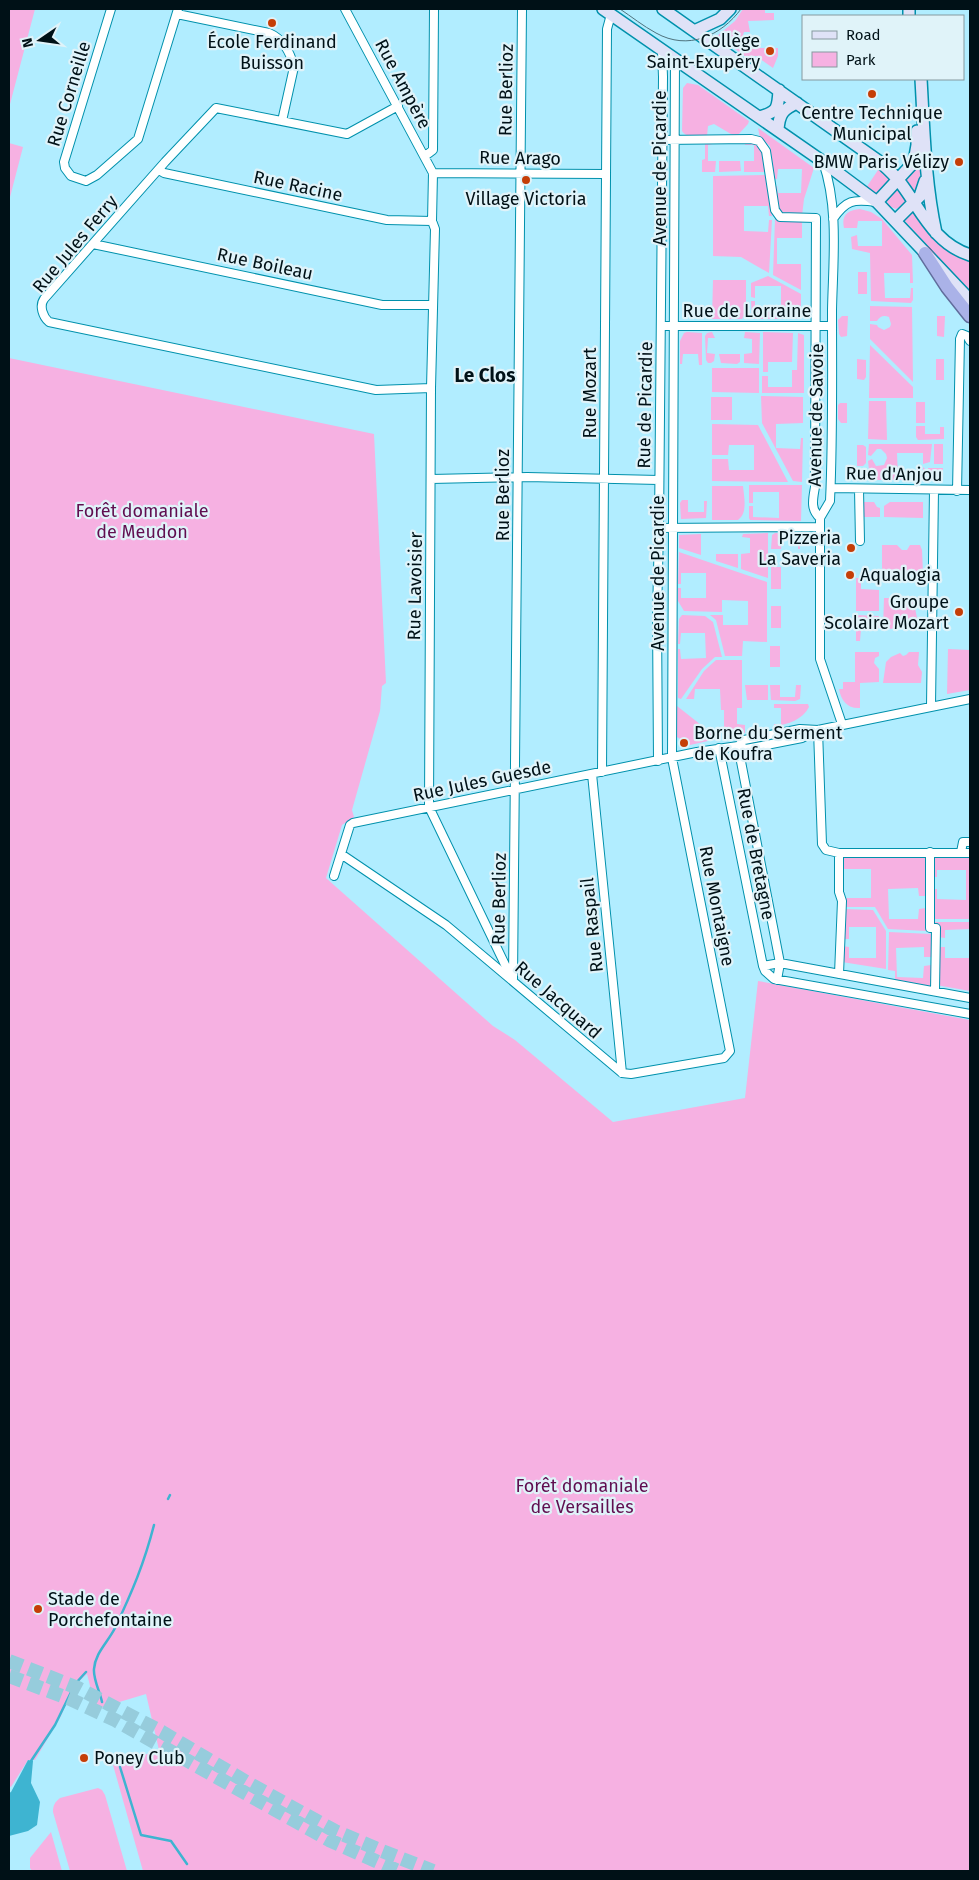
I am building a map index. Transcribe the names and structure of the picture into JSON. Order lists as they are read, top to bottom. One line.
{"streets":{"street":["Rue Ampère","Rue Berlioz","Rue Corneille","Rue Arago","Avenue de Picardie","Rue Racine","Rue Jules Ferry","Rue Boileau","Rue de Lorraine","Rue Mozart","Rue de Picardie","Avenue de Savoie","Rue d'Anjou","Rue Lavoisier","Rue Jules Guesde","Rue de Bretagne","Rue Montaigne","Rue Raspail","Rue Jacquard"]},"crossings":[["Rue Ampère","Rue Arago"],["Rue Ampère","Rue Jules Ferry"],["Rue Ampère","Rue Lavoisier"],["Rue Berlioz","Rue Arago"],["Rue Berlioz","Rue Lavoisier"],["Rue Berlioz","Rue Jules Guesde"],["Rue Berlioz","Rue Jacquard"],["Rue Arago","Rue Mozart"],["Rue Arago","Rue Lavoisier"],["Avenue de Picardie","Rue de Lorraine"],["Avenue de Picardie","Rue Jules Guesde"],["Avenue de Picardie","Rue Montaigne"],["Rue Racine","Rue Jules Ferry"],["Rue Racine","Rue Lavoisier"],["Rue Jules Ferry","Rue Boileau"],["Rue Jules Ferry","Rue Lavoisier"],["Rue Boileau","Rue Lavoisier"],["Rue de Lorraine","Rue de Picardie"],["Rue de Lorraine","Avenue de Savoie"],["Rue Mozart","Rue Jules Guesde"],["Rue de Picardie","Rue Jules Guesde"],["Avenue de Savoie","Rue d'Anjou"],["Avenue de Savoie","Rue Jules Guesde"],["Rue Lavoisier","Rue Jules Guesde"],["Rue Lavoisier","Rue Jacquard"],["Rue Jules Guesde","Rue de Bretagne"],["Rue Jules Guesde","Rue Montaigne"],["Rue Jules Guesde","Rue Raspail"],["Rue Jules Guesde","Rue Jacquard"],["Rue Montaigne","Rue Raspail"],["Rue Montaigne","Rue Jacquard"],["Rue Raspail","Rue Jacquard"]],"districts":["Le Clos"],"parks":["Forêt domaniale de Meudon","Forêt domaniale de Versailles"],"places":["École Ferdinand Buisson","Collège Saint-Exupéry","Centre Technique Municipal","BMW Paris Vélizy","Village Victoria","Pizzeria La Saveria","Aqualogia","Groupe Scolaire Mozart","Borne du Serment de Koufra","Stade de Porchefontaine","Poney Club"],"legend":["Road","Park"],"north":"left"}
